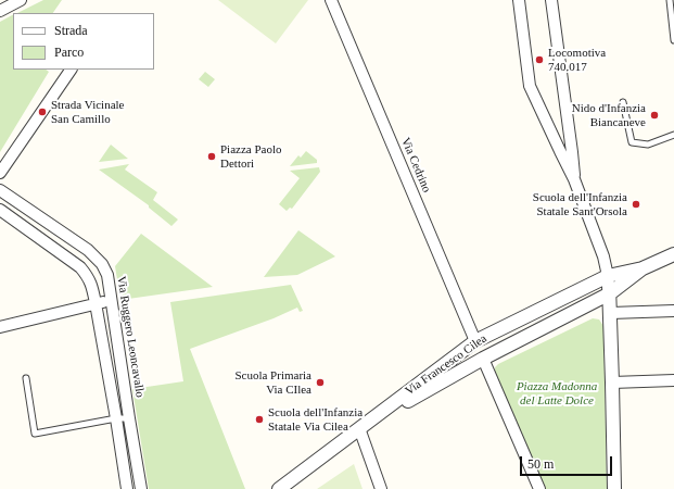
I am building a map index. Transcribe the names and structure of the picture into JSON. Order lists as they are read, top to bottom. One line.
{"streets":{"street":["Via Cedrino","Via Ruggero Leoncavallo","Via Francesco Cilea"]},"crossings":[["Via Cedrino","Via Francesco Cilea"]],"parks":["Piazza Madonna del Latte Dolce"],"places":["Locomotiva 740.017","Strada Vicinale San Camillo","Nido d'Infanzia Biancaneve","Piazza Paolo Dettori","Scuola dell'Infanzia Statale Sant'Orsola","Scuola Primaria Via CIlea","Scuola dell'Infanzia Statale Via Cilea"],"legend":["Strada","Parco"],"scale_bar":"50 m"}
